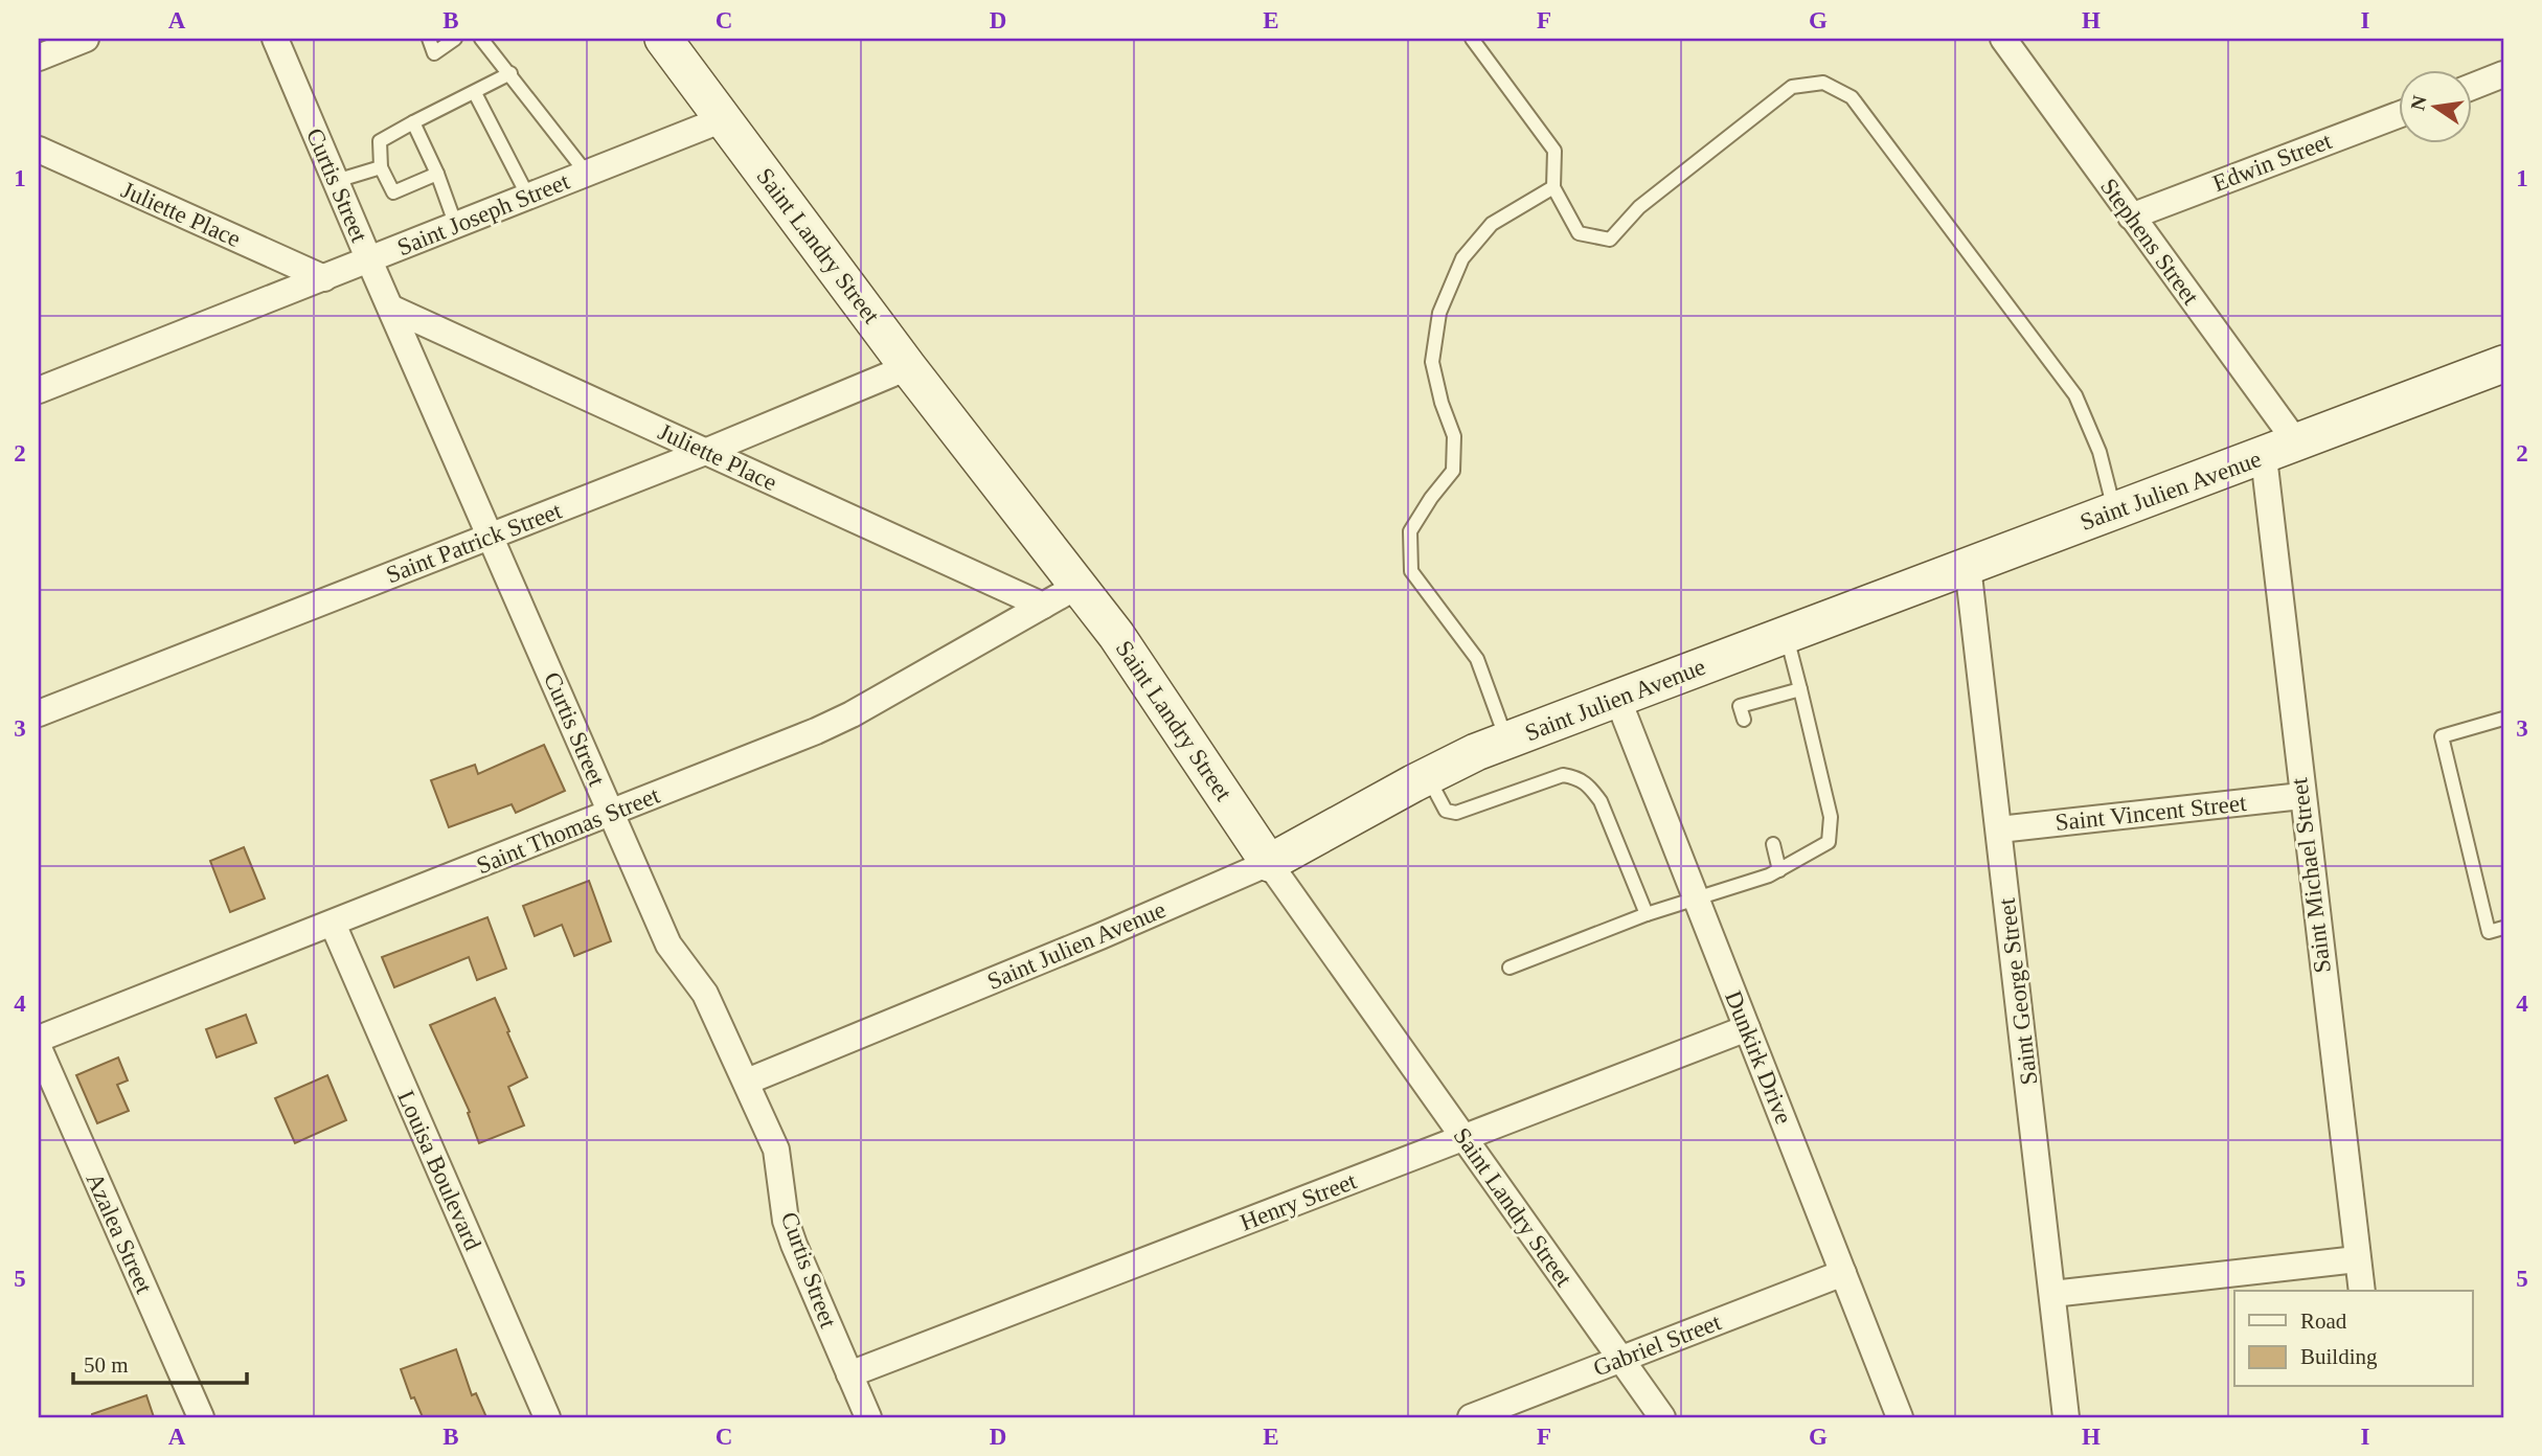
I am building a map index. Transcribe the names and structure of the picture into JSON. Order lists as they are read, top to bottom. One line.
{"streets":{"street":["Edwin Street","Curtis Street","Juliette Place","Saint Joseph Street","Stephens Street","Saint Landry Street","Saint Julien Avenue","Saint Patrick Street","Saint Vincent Street","Saint Thomas Street","Saint Michael Street","Saint George Street","Dunkirk Drive","Louisa Boulevard","Henry Street","Azalea Street","Gabriel Street"]},"crossings":[["Edwin Street","Stephens Street"],["Curtis Street","Juliette Place"],["Curtis Street","Saint Joseph Street"],["Curtis Street","Saint Julien Avenue"],["Curtis Street","Saint Patrick Street"],["Curtis Street","Saint Thomas Street"],["Curtis Street","Henry Street"],["Juliette Place","Saint Joseph Street"],["Juliette Place","Saint Patrick Street"],["Juliette Place","Saint Thomas Street"],["Saint Joseph Street","Saint Landry Street"],["Stephens Street","Saint Julien Avenue"],["Saint Landry Street","Saint Julien Avenue"],["Saint Landry Street","Saint Patrick Street"],["Saint Landry Street","Saint Thomas Street"],["Saint Landry Street","Henry Street"],["Saint Landry Street","Gabriel Street"],["Saint Julien Avenue","Saint Michael Street"],["Saint Julien Avenue","Saint George Street"],["Saint Julien Avenue","Dunkirk Drive"],["Saint Vincent Street","Saint Michael Street"],["Saint Vincent Street","Saint George Street"],["Saint Thomas Street","Louisa Boulevard"],["Dunkirk Drive","Henry Street"],["Dunkirk Drive","Gabriel Street"]],"legend":["Road","Building"],"scale_bar":"50 m","north":"left","grid":{"columns":["A","B","C","D","E","F","G","H","I"],"rows":["1","2","3","4","5"]}}
